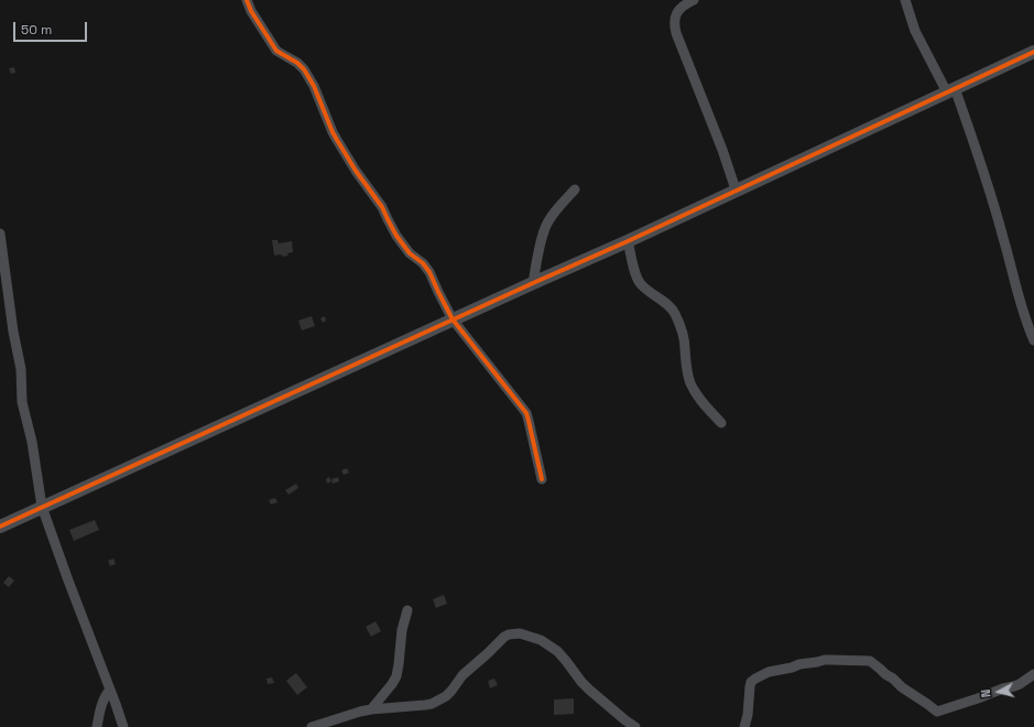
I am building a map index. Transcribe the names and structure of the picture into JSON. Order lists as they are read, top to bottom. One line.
{"scale_bar":"50 m","north":"left"}
